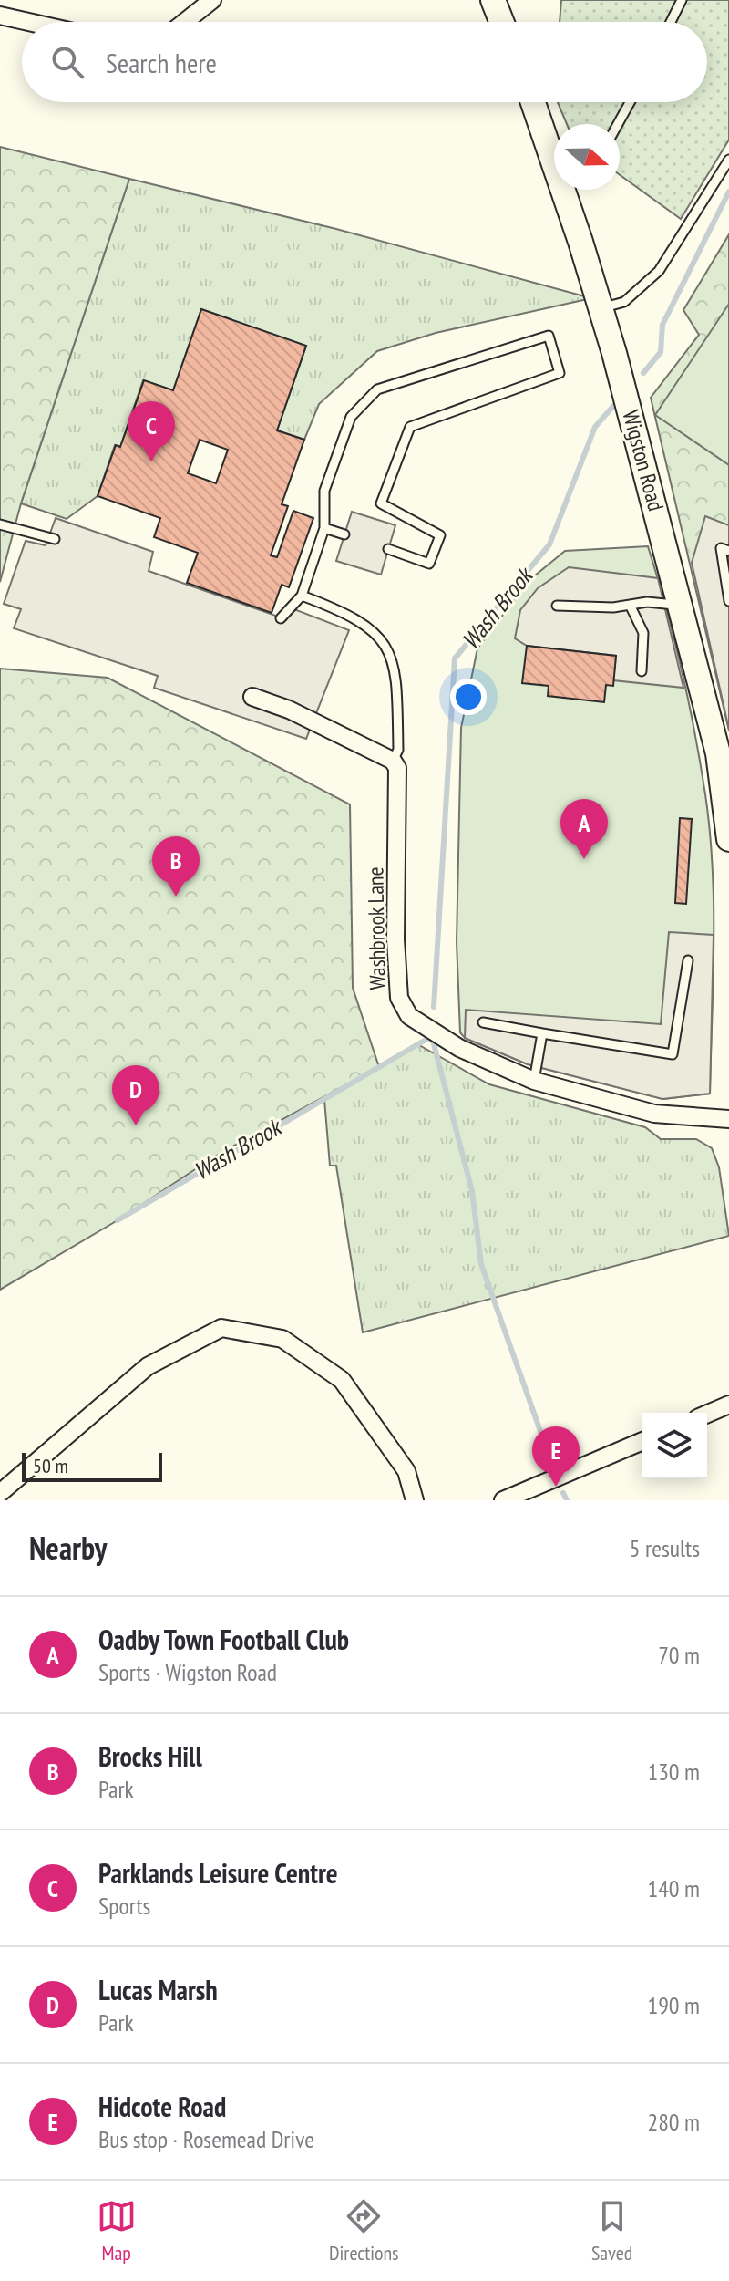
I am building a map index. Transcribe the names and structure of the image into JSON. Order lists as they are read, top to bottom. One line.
{"streets":{"main road":["Wigston Road"],"street":["Washbrook Lane"]},"water":["Wash Brook"],"scale_bar":"50 m","north":"right","page":{"search":"Search here","pins":["C","A","B","D","E"],"scale":"50 m","heading":["Nearby","5 results"],"list":[{"mark":"A","name":"Oadby Town Football Club","note":"Sports · Wigston Road","value":"70 m"},{"mark":"B","name":"Brocks Hill","note":"Park","value":"130 m"},{"mark":"C","name":"Parklands Leisure Centre","note":"Sports","value":"140 m"},{"mark":"D","name":"Lucas Marsh","note":"Park","value":"190 m"},{"mark":"E","name":"Hidcote Road","note":"Bus stop · Rosemead Drive","value":"280 m"}],"nav":["Map","Directions","Saved"]}}
